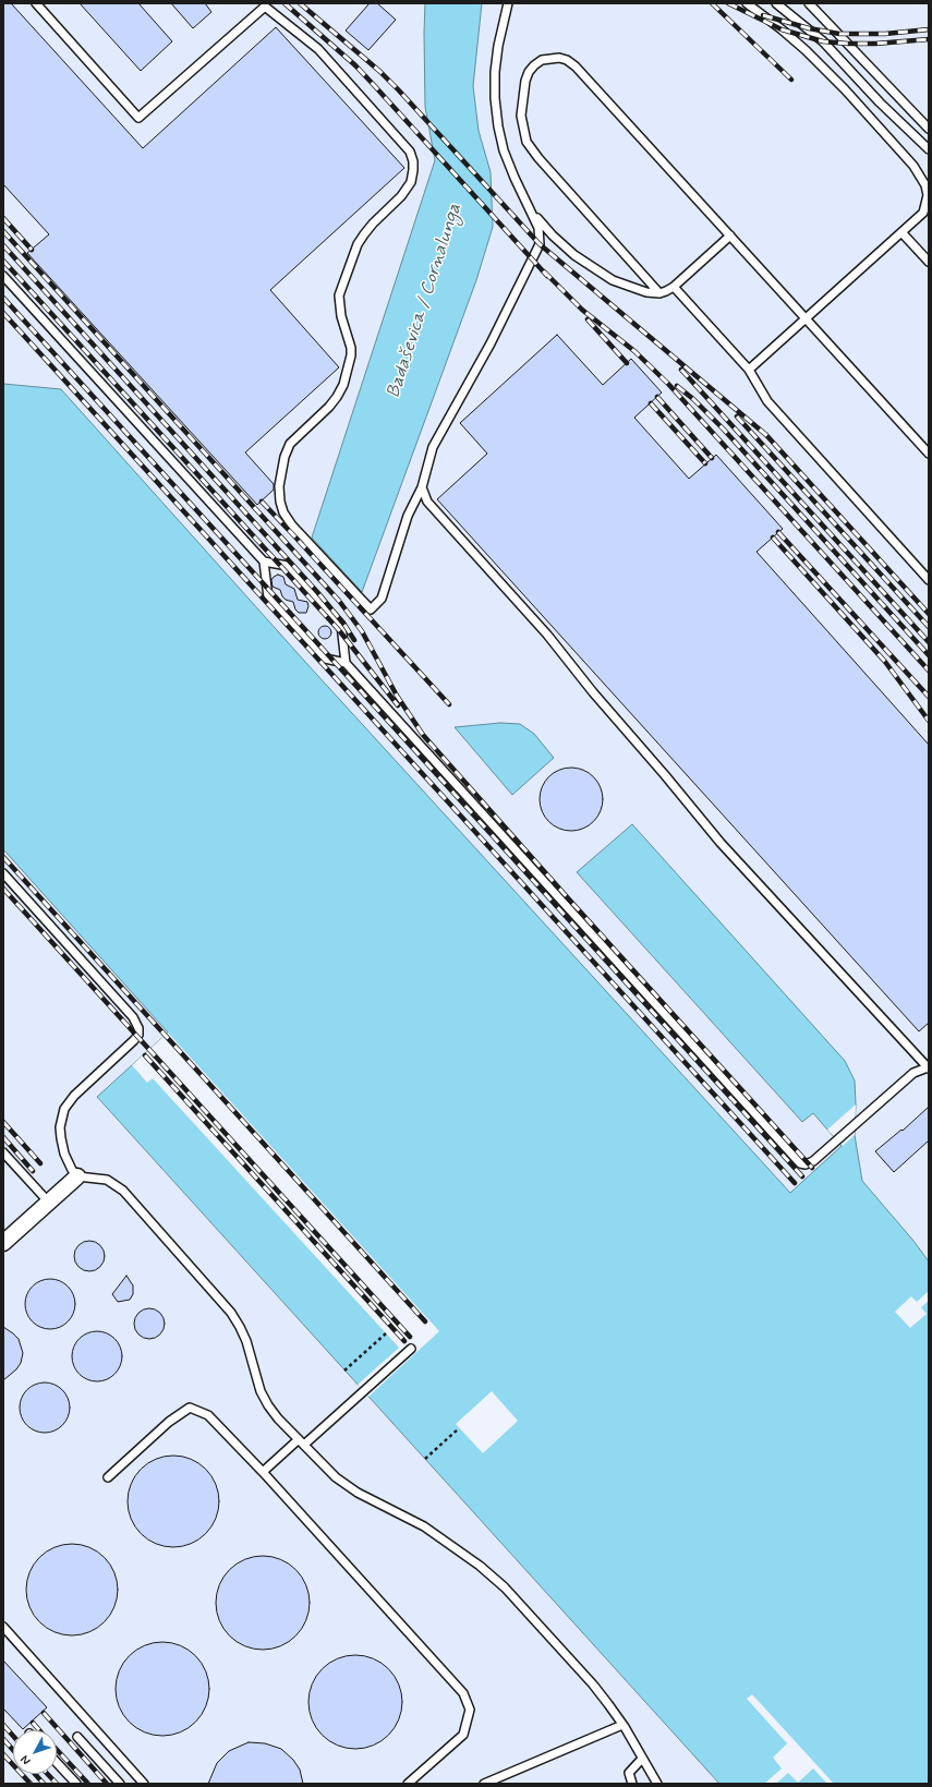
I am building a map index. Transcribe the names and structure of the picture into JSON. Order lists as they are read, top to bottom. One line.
{"water":["Badaševica / Cornalunga"],"north":"bottom left"}
